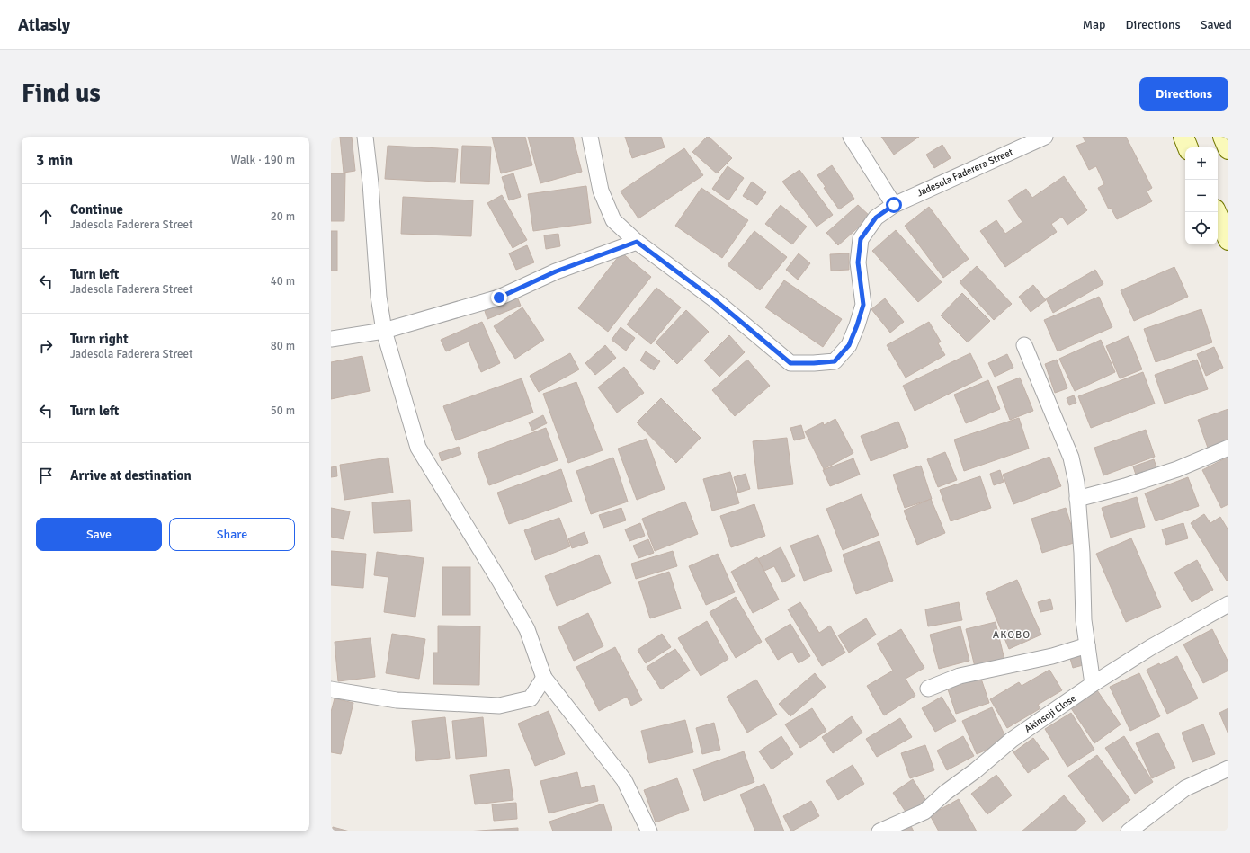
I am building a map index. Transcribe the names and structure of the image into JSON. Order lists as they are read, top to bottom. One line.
{"streets":{"street":["Jadesola Faderera Street","Akinsoji Close"]},"districts":["AKOBO"],"page":{"header":"Atlasly","nav":["Map","Directions","Saved"],"buttons":["Directions",["Save","Share"]],"title":"Find us","heading":["3 min","Walk · 190 m"],"map_buttons":["+","−"],"list":[["Continue","Jadesola Faderera Street","20 m"],["Turn left","Jadesola Faderera Street","40 m"],["Turn right","Jadesola Faderera Street","80 m"],["Turn left","50 m"],"Arrive at destination"]}}
